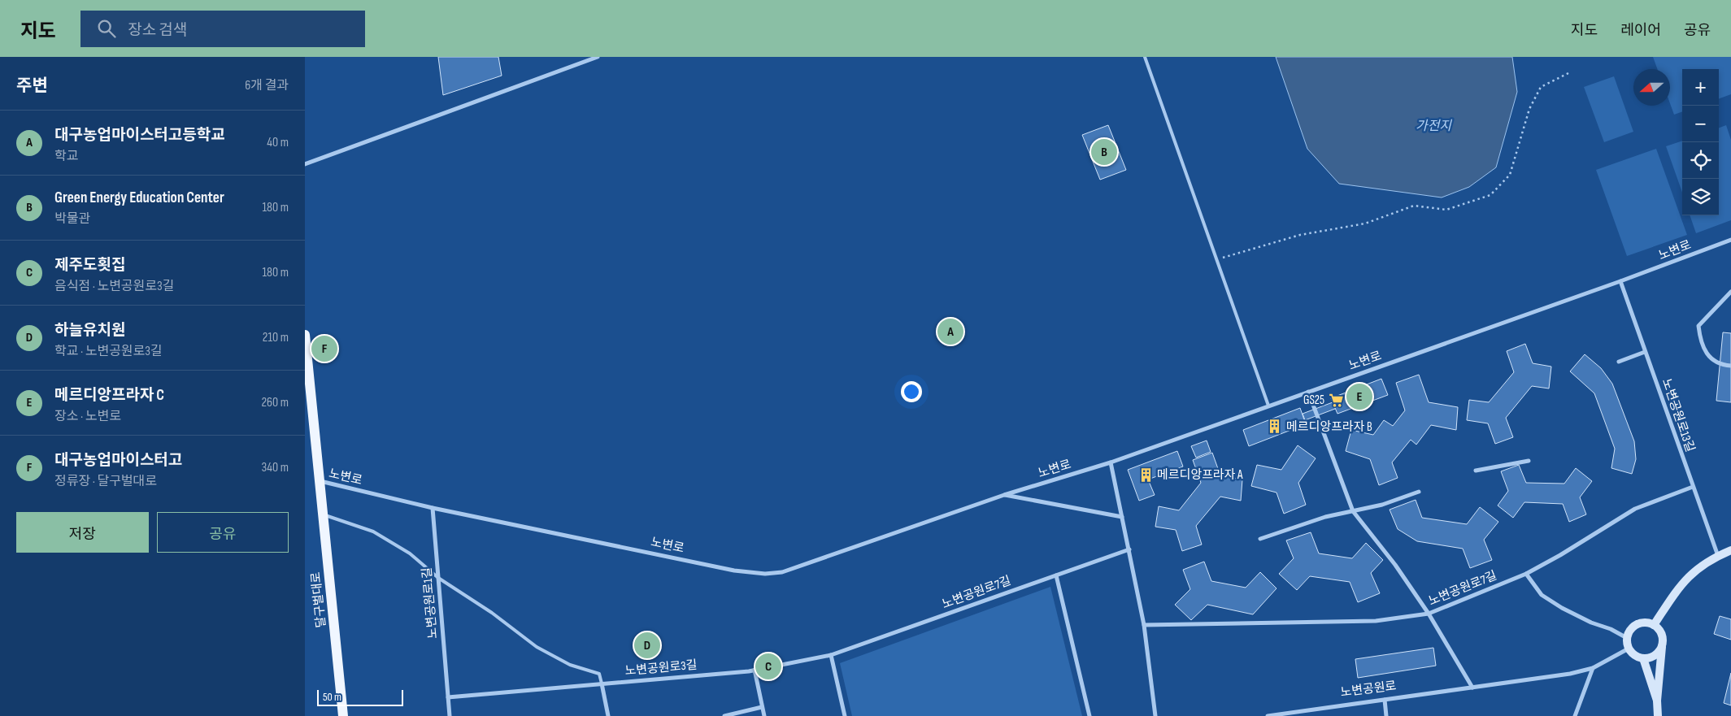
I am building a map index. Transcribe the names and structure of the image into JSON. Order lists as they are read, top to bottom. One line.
{"streets":{"main road":["달구벌대로"],"street":["노변로","노변공원로13길","노변공원로7길","노변공원로1길","노변공원로3길","노변공원로"]},"crossings":[["노변로","노변공원로13길"],["노변로","달구벌대로"],["노변로","노변공원로1길"],["노변공원로13길","노변공원로7길"],["노변공원로7길","노변공원로3길"]],"water":["가전지"],"places":{"supermarket":["GS25"],"building":["메르디앙프라자 B","메르디앙프라자 A"]},"scale_bar":"50 m","north":"left","page":{"header":"지도","search":"장소 검색","nav":["지도","레이어","공유"],"heading":["주변","6개 결과"],"map_buttons":["+","−"],"list":[{"mark":"A","name":"대구농업마이스터고등학교","note":"학교","value":"40 m"},{"mark":"B","name":"Green Energy Education Center","note":"박물관","value":"180 m"},{"mark":"C","name":"제주도횟집","note":"음식점 · 노변공원로3길","value":"180 m"},{"mark":"D","name":"하늘유치원","note":"학교 · 노변공원로3길","value":"210 m"},{"mark":"E","name":"메르디앙프라자 C","note":"장소 · 노변로","value":"260 m"},{"mark":"F","name":"대구농업마이스터고","note":"정류장 · 달구벌대로","value":"340 m"}],"pins":["B","A","F","E","D","C"],"buttons":["저장","공유"],"scale":"50 m"}}
